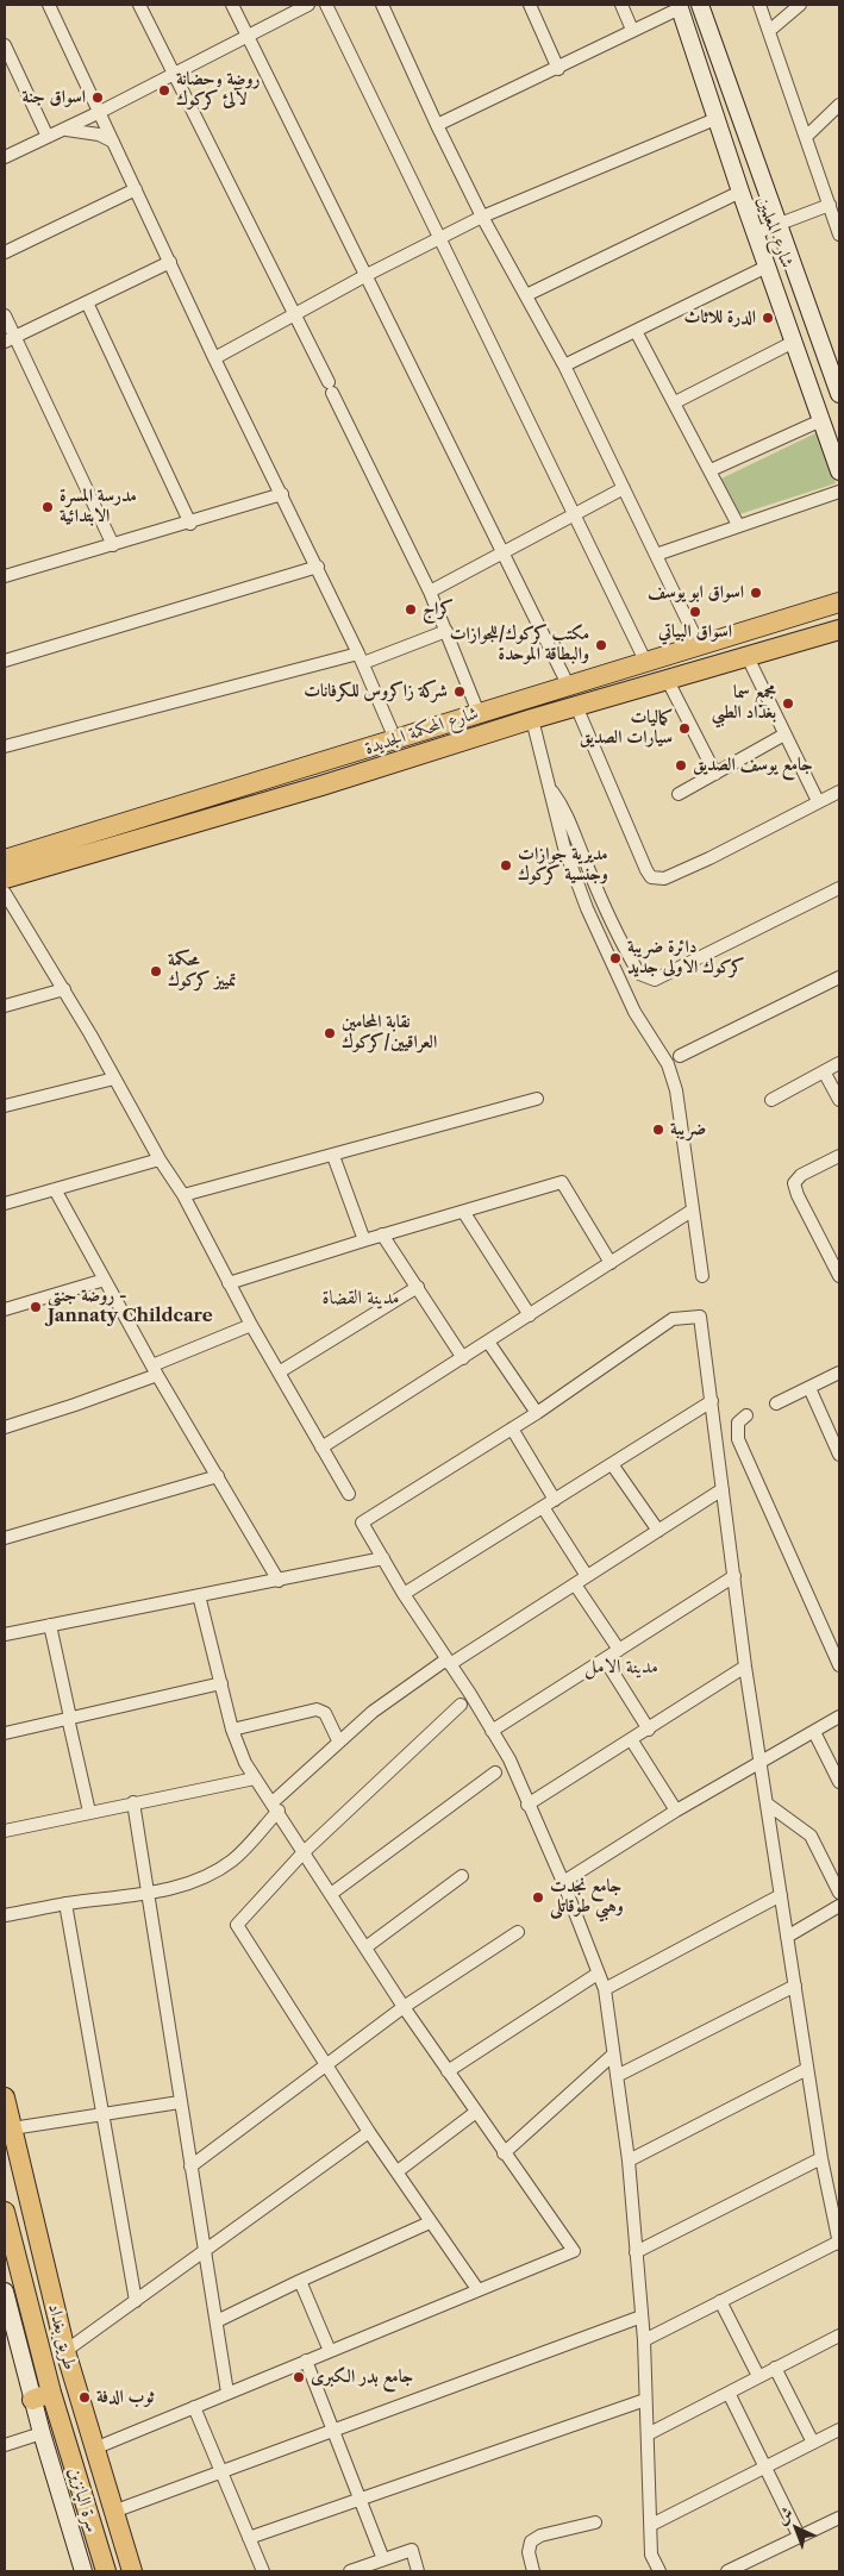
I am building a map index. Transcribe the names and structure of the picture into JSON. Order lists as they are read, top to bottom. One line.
{"streets":{"main road":["شارع المحكمة الجديدة","طريق بغداد"],"street":["شارع المعلمين","سرة البانزين"]},"districts":["مدينة القضاة","مدينة الامل"],"places":["روضة وحضانة لآلئ كركوك","اسواق جنة","الدرة للاثاث","مدرسة المسرة الابتدائية","اسواق ابو يوسف","كراج","اسواق البياتي","مكتب كركوك/للجوازات والبطاقة الموحدة","شركة زاكروس للكرفانات","مجمع سما بغداد الطبي","كماليات سيارات الصديق","جامع يوسف الصديق","مديرية جوازات وجنسية كركوك","دائرة ضريبة كركوك الاولی جدید","محكمة تمييز كركوك","نقابة المحامين العراقيين/كركوك","ضريبة","روضة جنتي - Jannaty Childcare","جامع نجدت وهبي طوقاتلى","جامع بدر الكبرى","ثوب الدفة"],"north":"top left"}
